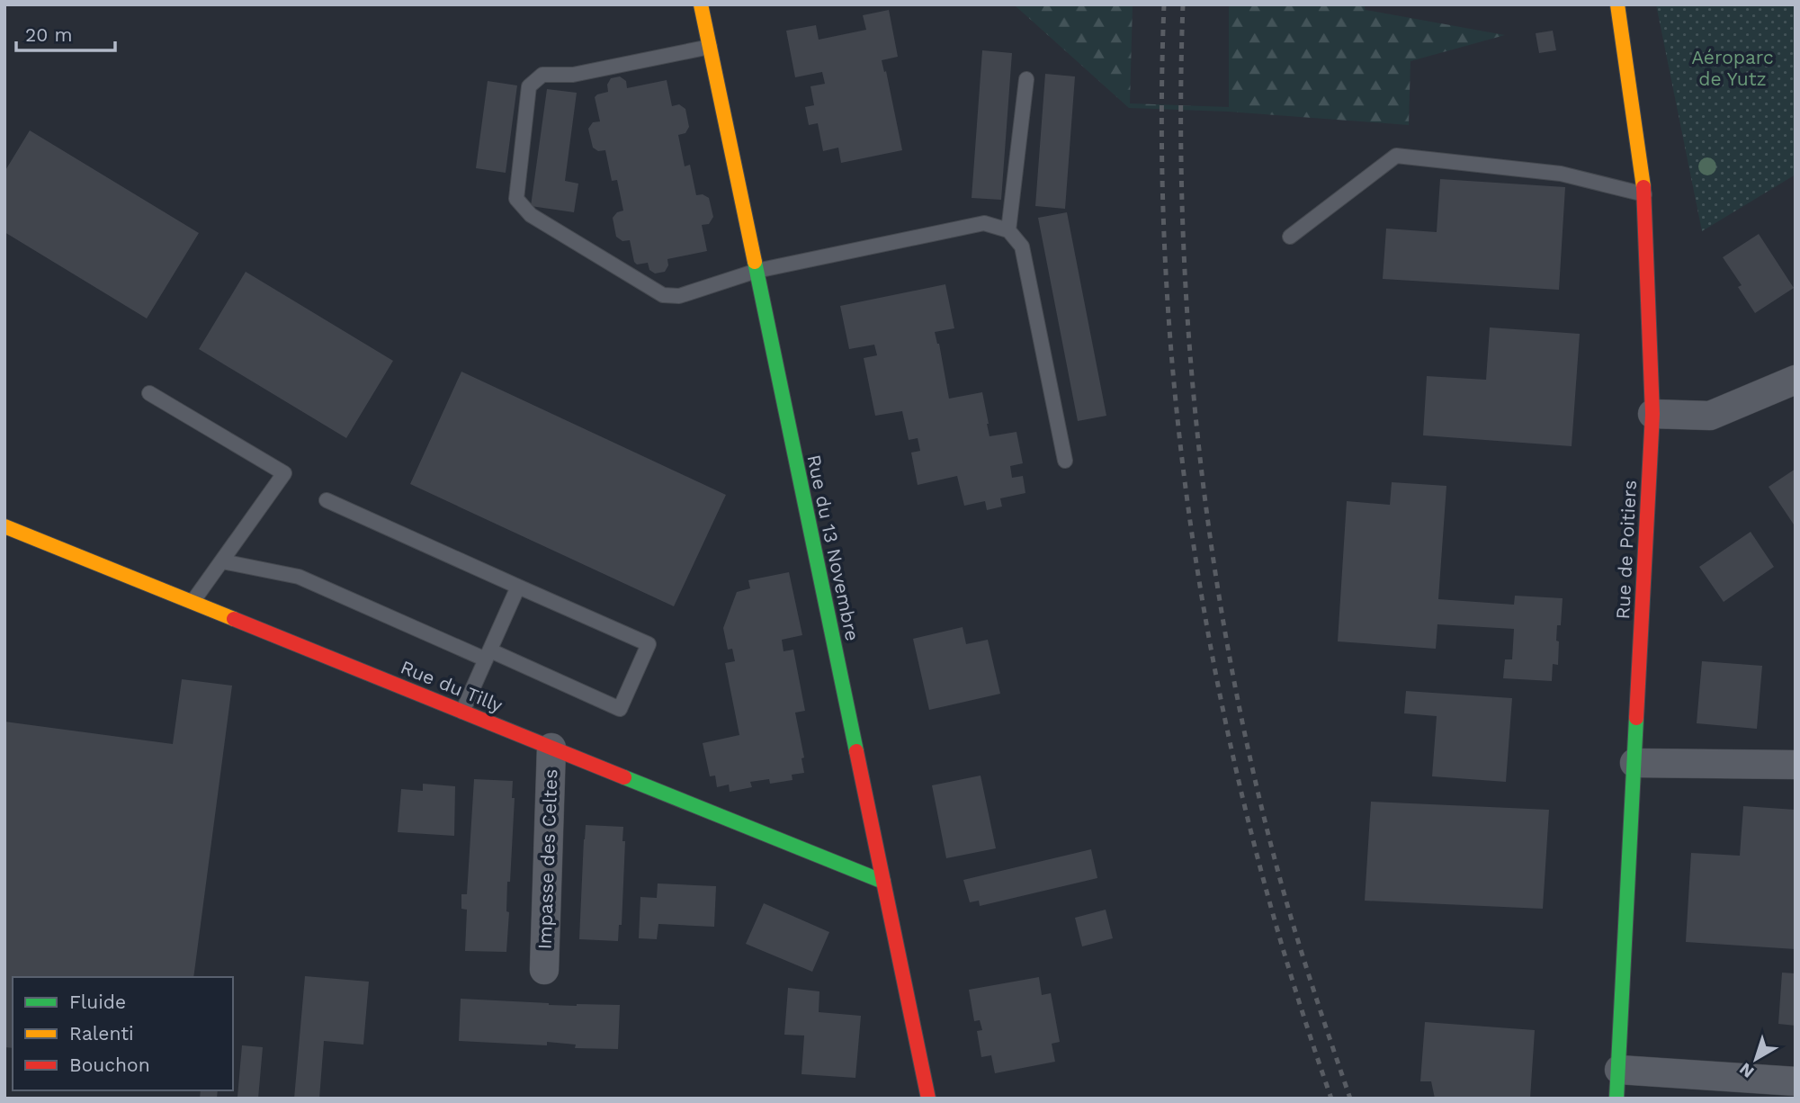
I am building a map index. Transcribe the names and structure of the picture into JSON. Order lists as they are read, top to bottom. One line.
{"streets":{"street":["Rue du 13 Novembre","Rue de Poitiers","Rue du Tilly","Impasse des Celtes"]},"crossings":[["Rue du 13 Novembre","Rue du Tilly"],["Rue du Tilly","Impasse des Celtes"]],"parks":["Aéroparc de Yutz"],"legend":["Fluide","Ralenti","Bouchon"],"scale_bar":"20 m","north":"bottom left"}
